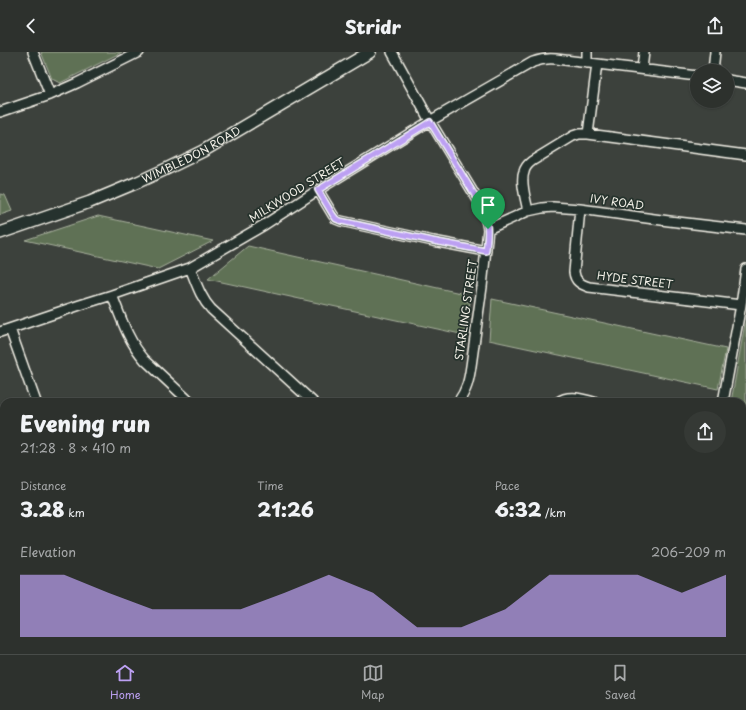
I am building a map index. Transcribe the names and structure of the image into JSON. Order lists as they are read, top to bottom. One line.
{"streets":{"street":["WIMBLEDON ROAD","MILKWOOD STREET","IVY ROAD","HYDE STREET","STARLING STREET"]},"crossings":[["MILKWOOD STREET","STARLING STREET"],["IVY ROAD","HYDE STREET"],["IVY ROAD","STARLING STREET"]],"page":{"header":"Stridr","heading":["Evening run","21:28 · 8 × 410 m"],"stats":[["Distance","3.28 km"],["Time","21:26"],["Pace","6:32 /km"]],"chart":["Elevation","206–209 m"],"tabs":["Home","Map","Saved"]}}
